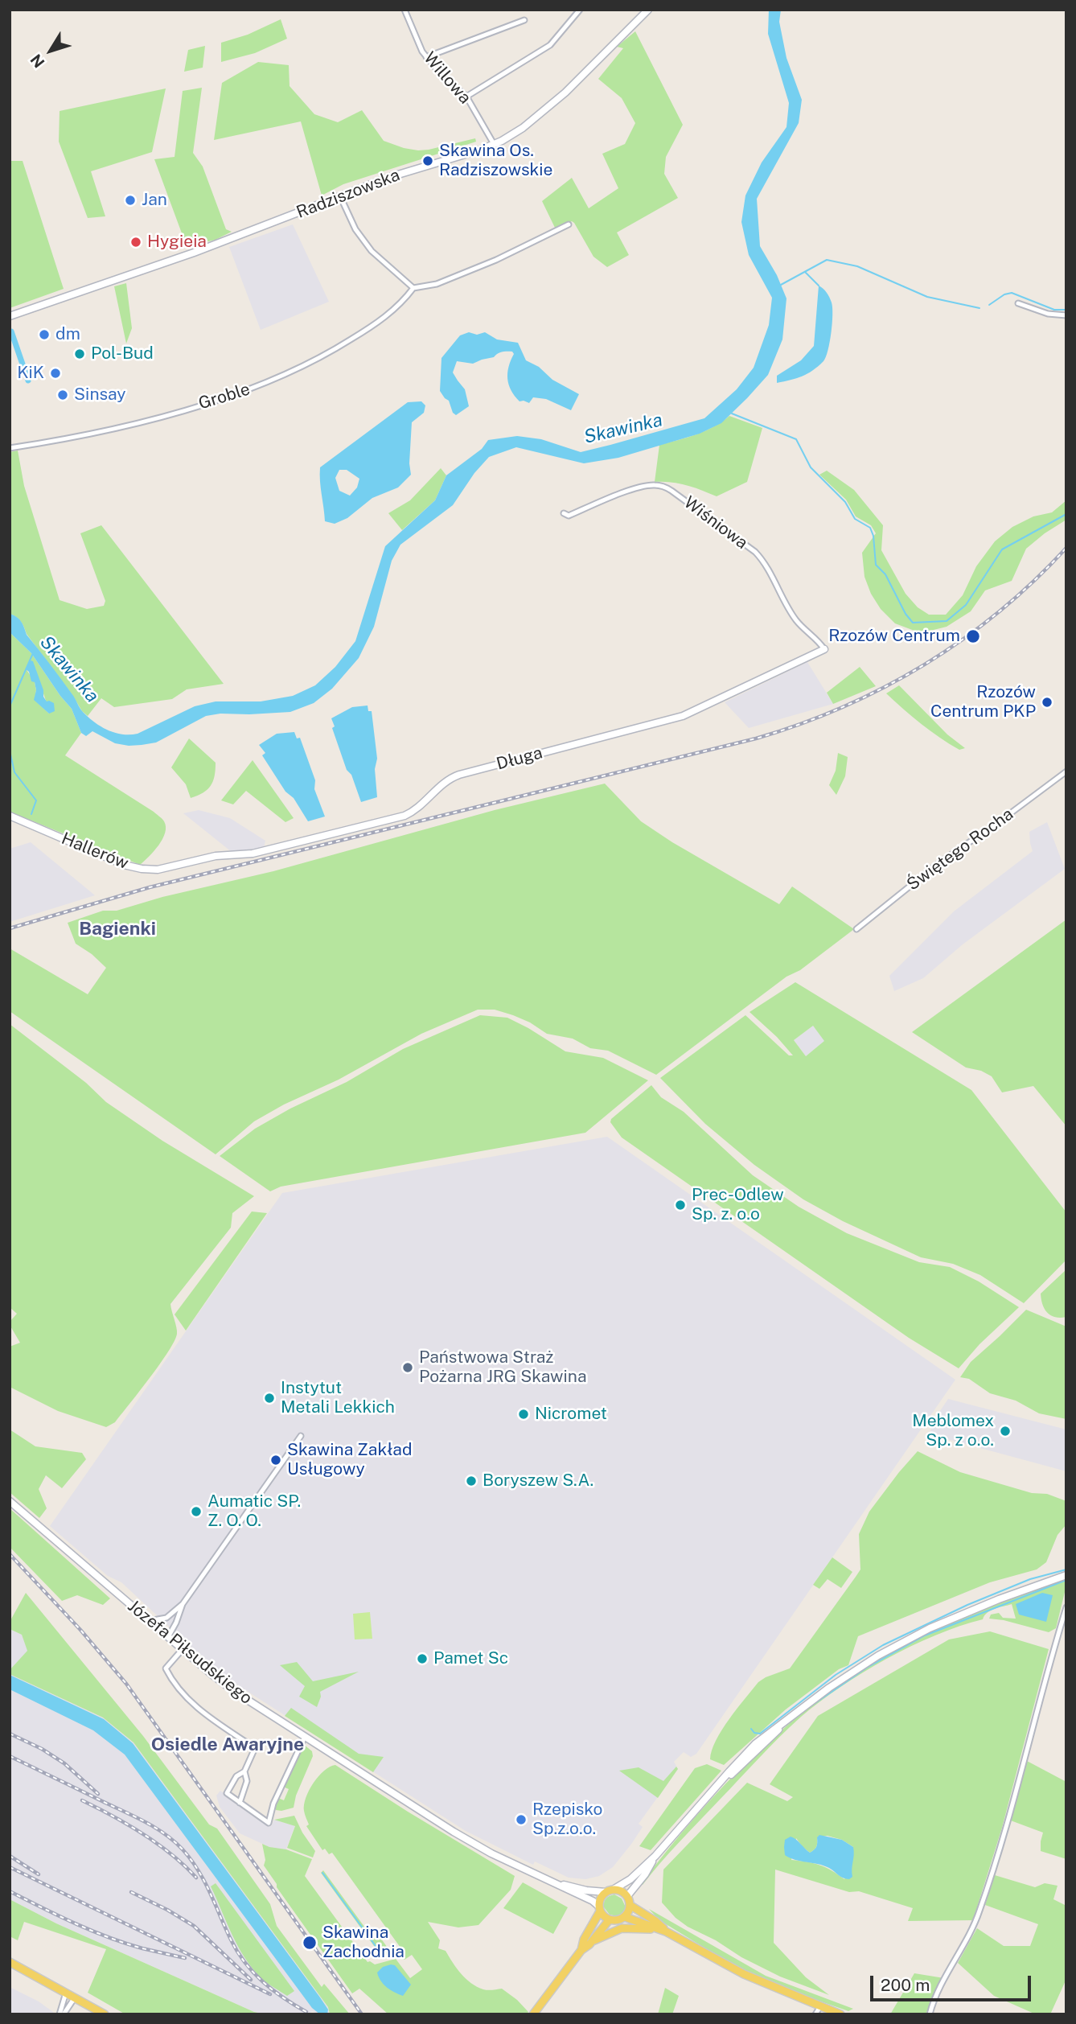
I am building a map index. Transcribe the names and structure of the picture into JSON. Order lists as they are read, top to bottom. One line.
{"streets":{"street":["Willowa","Radziszowska","Groble","Wiśniowa","Długa","Świętego Rocha","Hallerów","Józefa Piłsudskiego"]},"crossings":[["Willowa","Radziszowska"],["Wiśniowa","Długa"],["Długa","Hallerów"]],"districts":["Bagienki","Osiedle Awaryjne"],"water":["Skawinka"],"places":["Skawina Os. Radziszowskie","Jan","Hygieia","dm","Pol-Bud","KiK","Sinsay","Rzozów Centrum","Rzozów Centrum PKP","Prec-Odlew Sp. z. o.o","Państwowa Straż Pożarna JRG Skawina","Instytut Metali Lekkich","Nicromet","Meblomex Sp. z o.o.","Skawina Zakład Usługowy","Boryszew S.A.","Aumatic SP. Z. O. O.","Pamet Sc","Rzepisko Sp.z.o.o.","Skawina Zachodnia"],"scale_bar":"200 m","north":"bottom left"}
